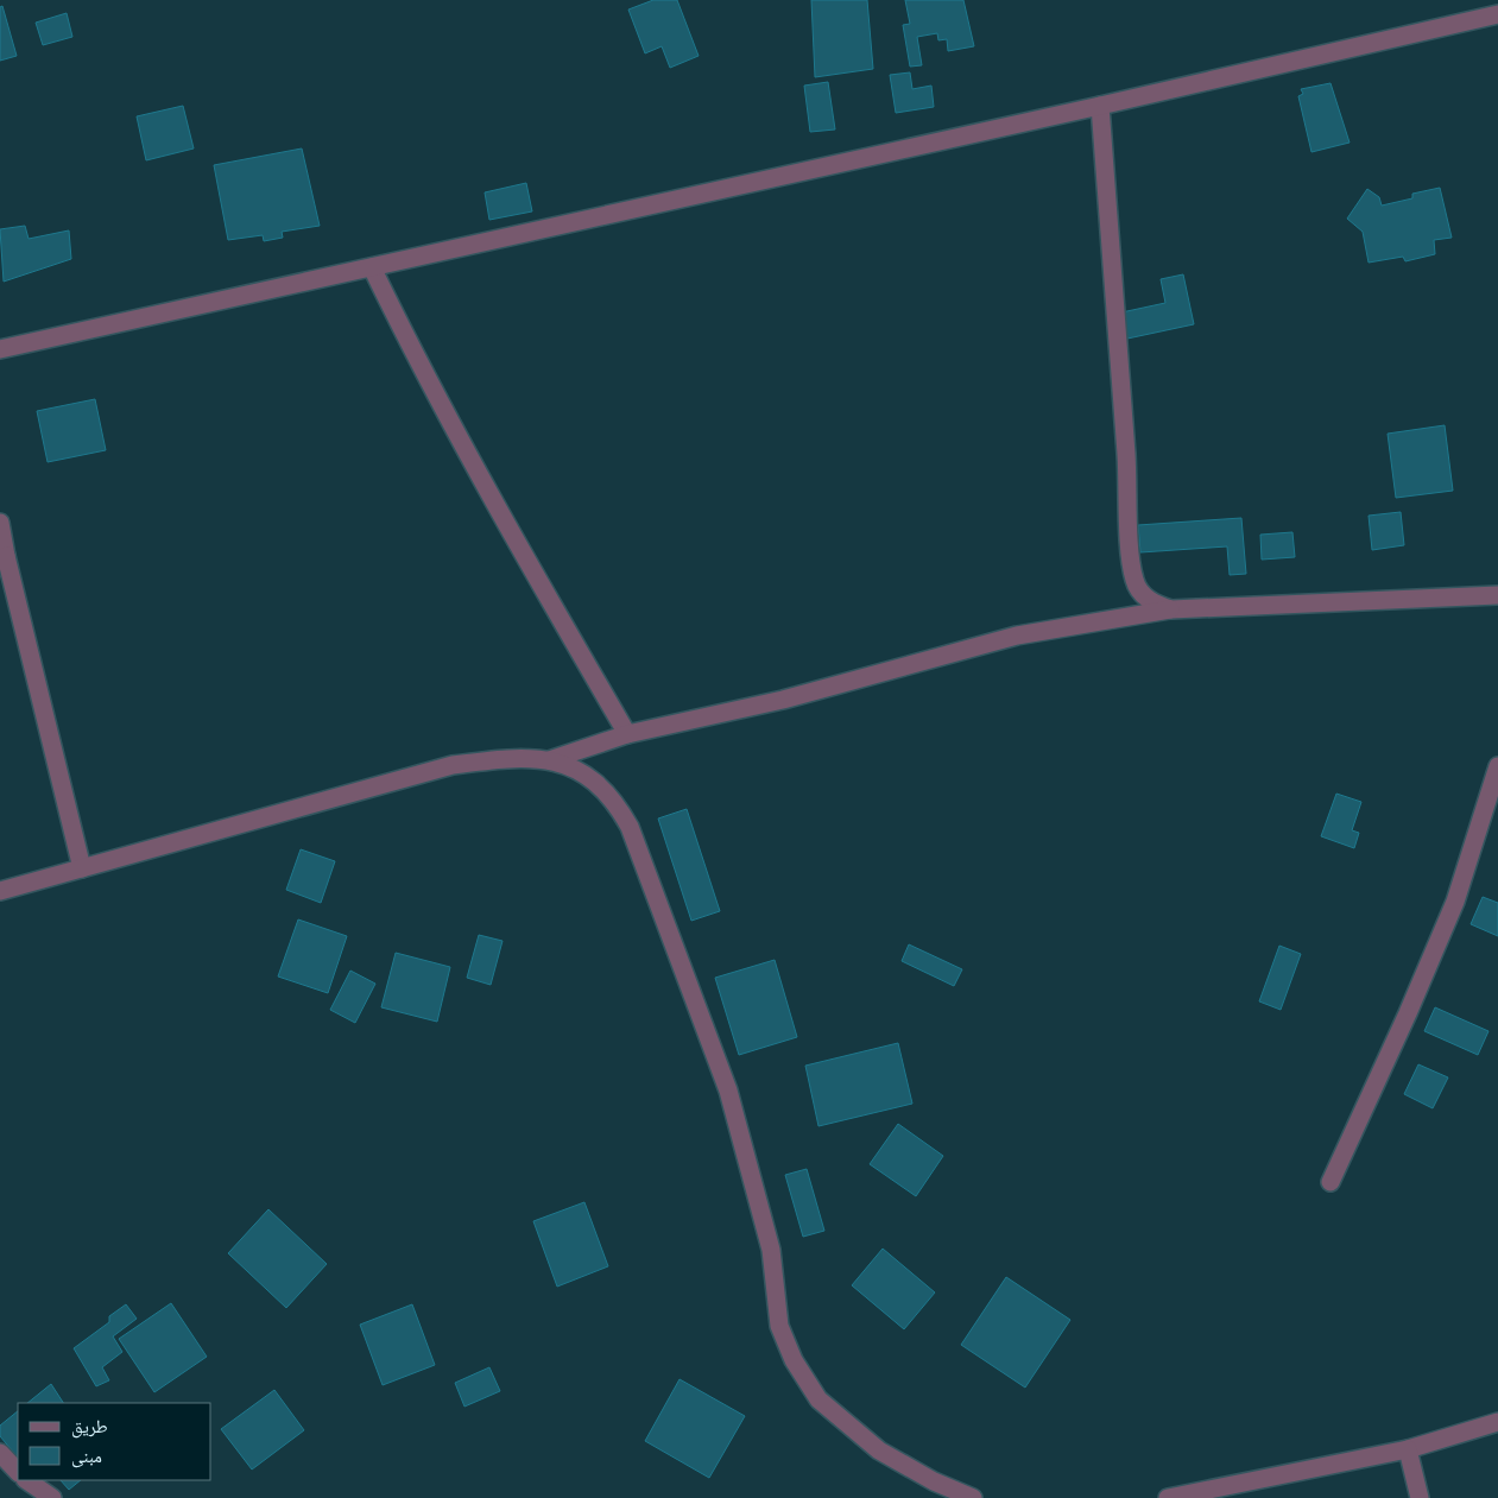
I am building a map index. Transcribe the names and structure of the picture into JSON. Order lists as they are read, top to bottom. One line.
{"legend":["طريق","مبنى"]}
